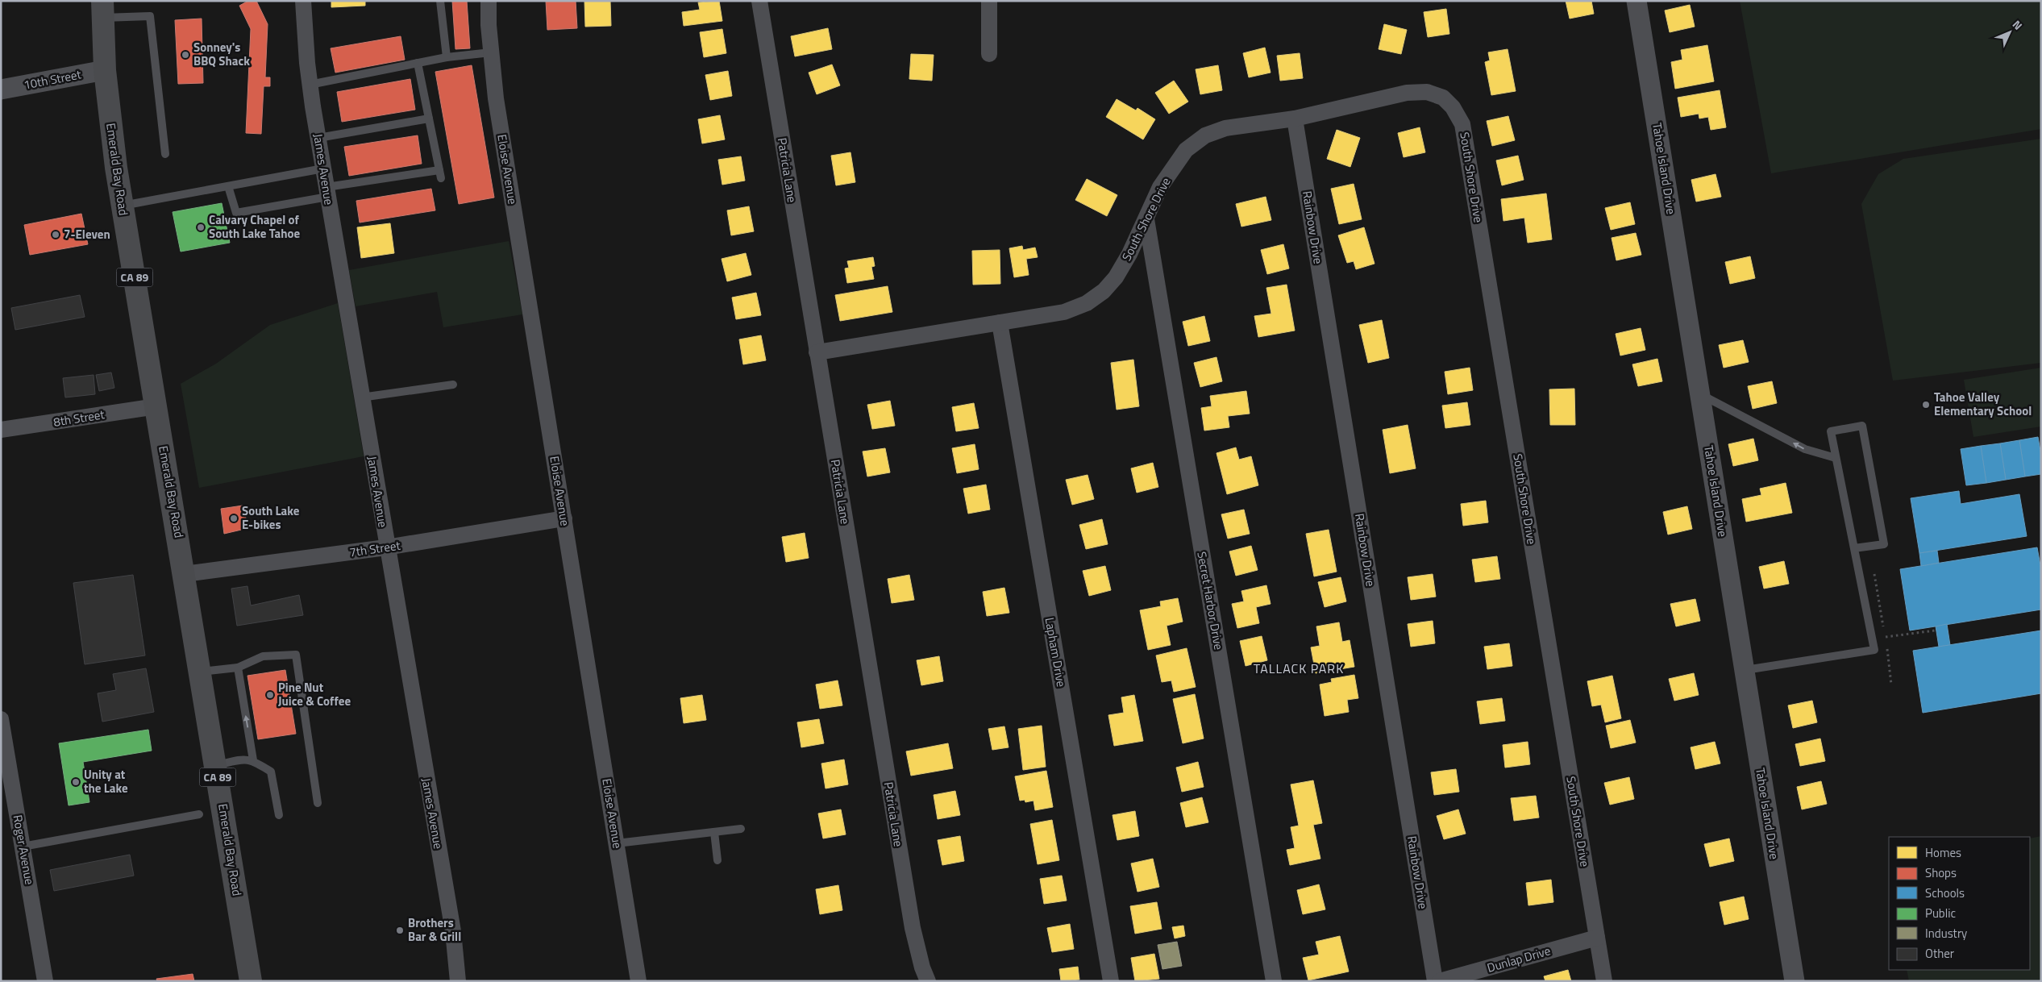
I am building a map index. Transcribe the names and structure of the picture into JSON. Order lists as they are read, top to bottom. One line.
{"streets":{"main road":["Emerald Bay Road","CA 89"],"street":["10th Street","Tahoe Island Drive","James Avenue","Eloise Avenue","Patricia Lane","South Shore Drive","Rainbow Drive","8th Street","7th Street","Secret Harbor Drive","Lapham Drive","Roger Avenue","Dunlap Drive"]},"crossings":[["10th Street","Emerald Bay Road"],["Emerald Bay Road","8th Street"],["Emerald Bay Road","7th Street"],["James Avenue","7th Street"],["Eloise Avenue","7th Street"],["Patricia Lane","South Shore Drive"],["South Shore Drive","Rainbow Drive"],["South Shore Drive","Secret Harbor Drive"],["South Shore Drive","Lapham Drive"],["South Shore Drive","Dunlap Drive"]],"districts":["TALLACK PARK"],"places":["Sonney's BBQ Shack","Calvary Chapel of South Lake Tahoe","7-Eleven","Tahoe Valley Elementary School","South Lake E-bikes","Pine Nut Juice & Coffee","Unity at the Lake","Brothers Bar & Grill"],"legend":["Homes","Shops","Schools","Public","Industry","Other"],"north":"top right"}
